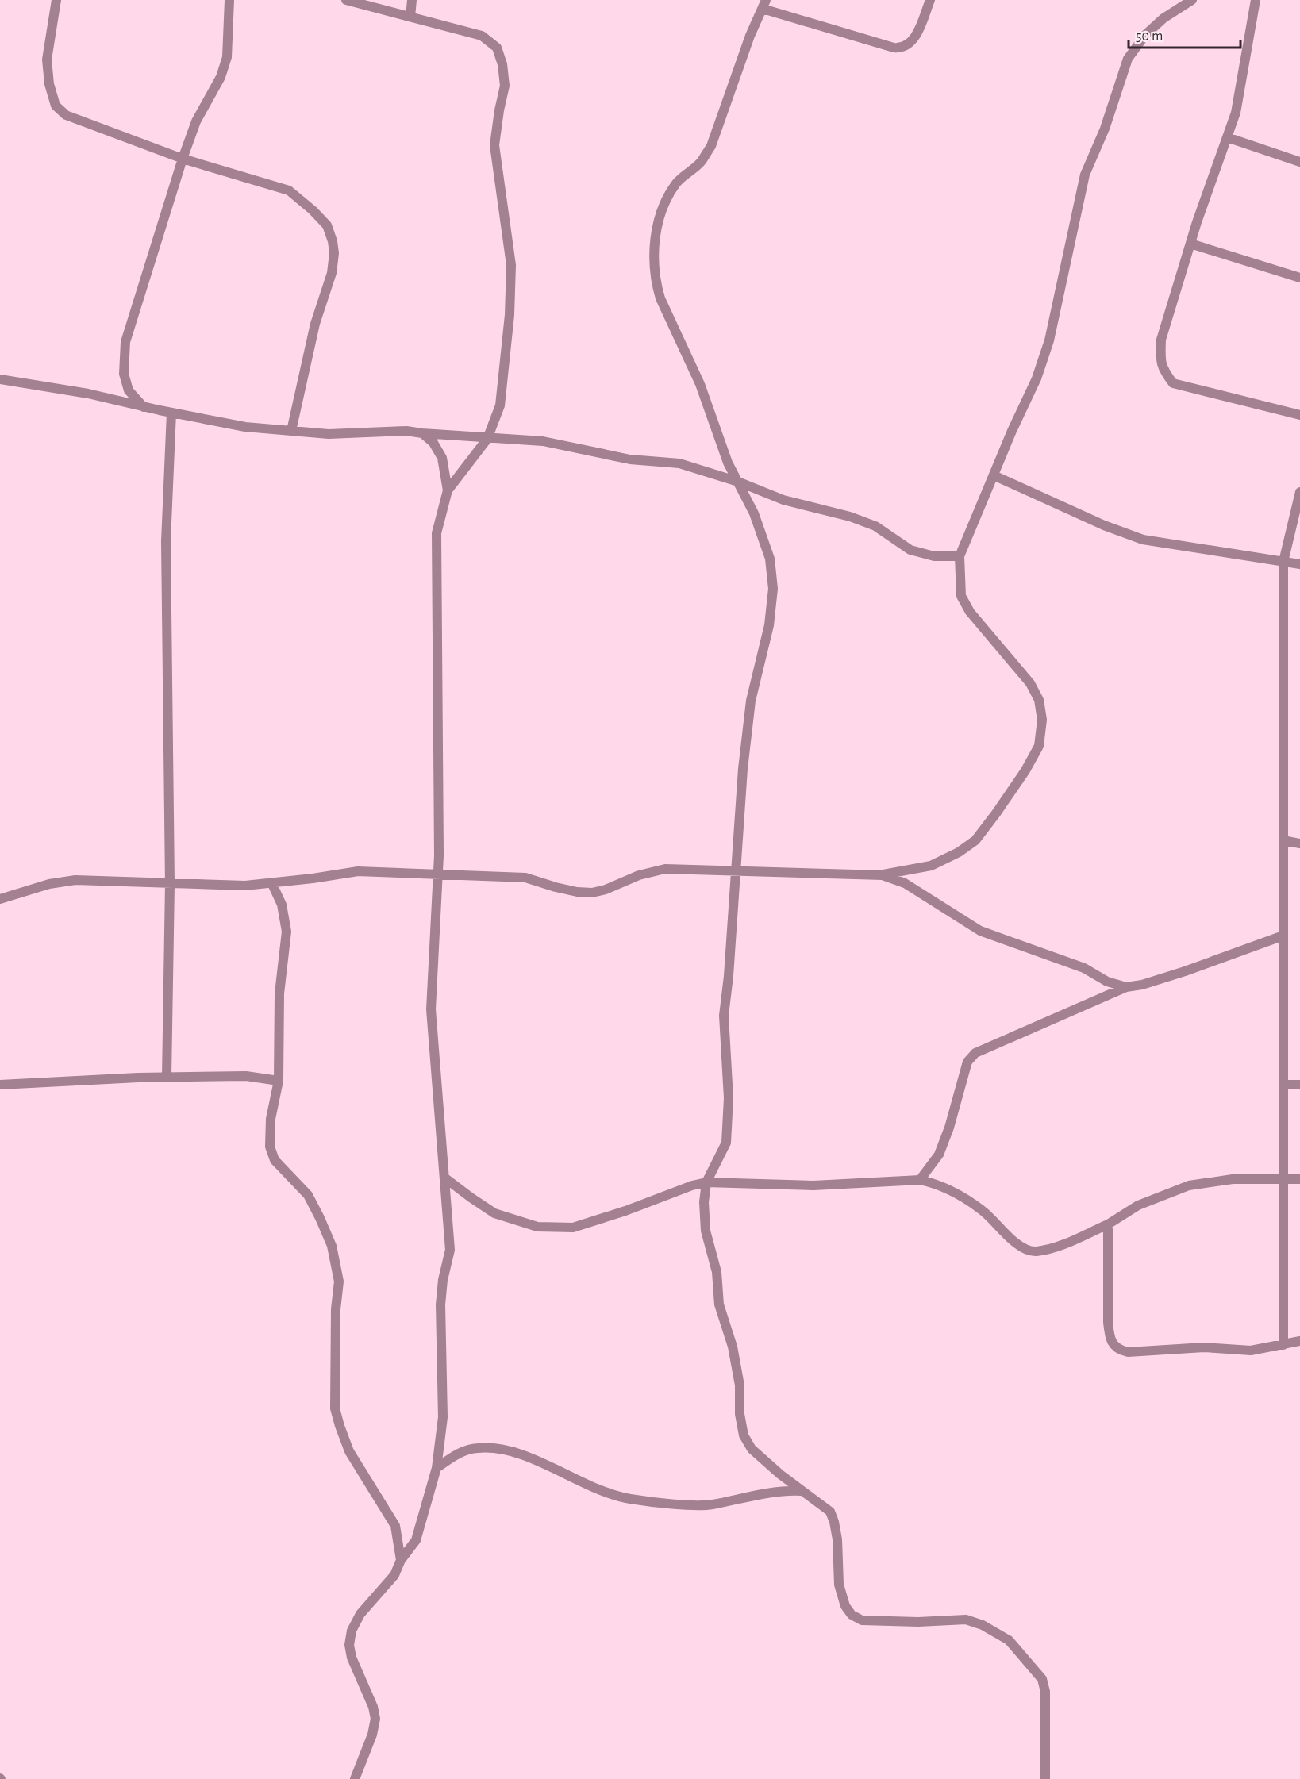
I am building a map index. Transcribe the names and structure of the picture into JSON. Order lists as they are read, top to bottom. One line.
{"scale_bar":"50 m"}
